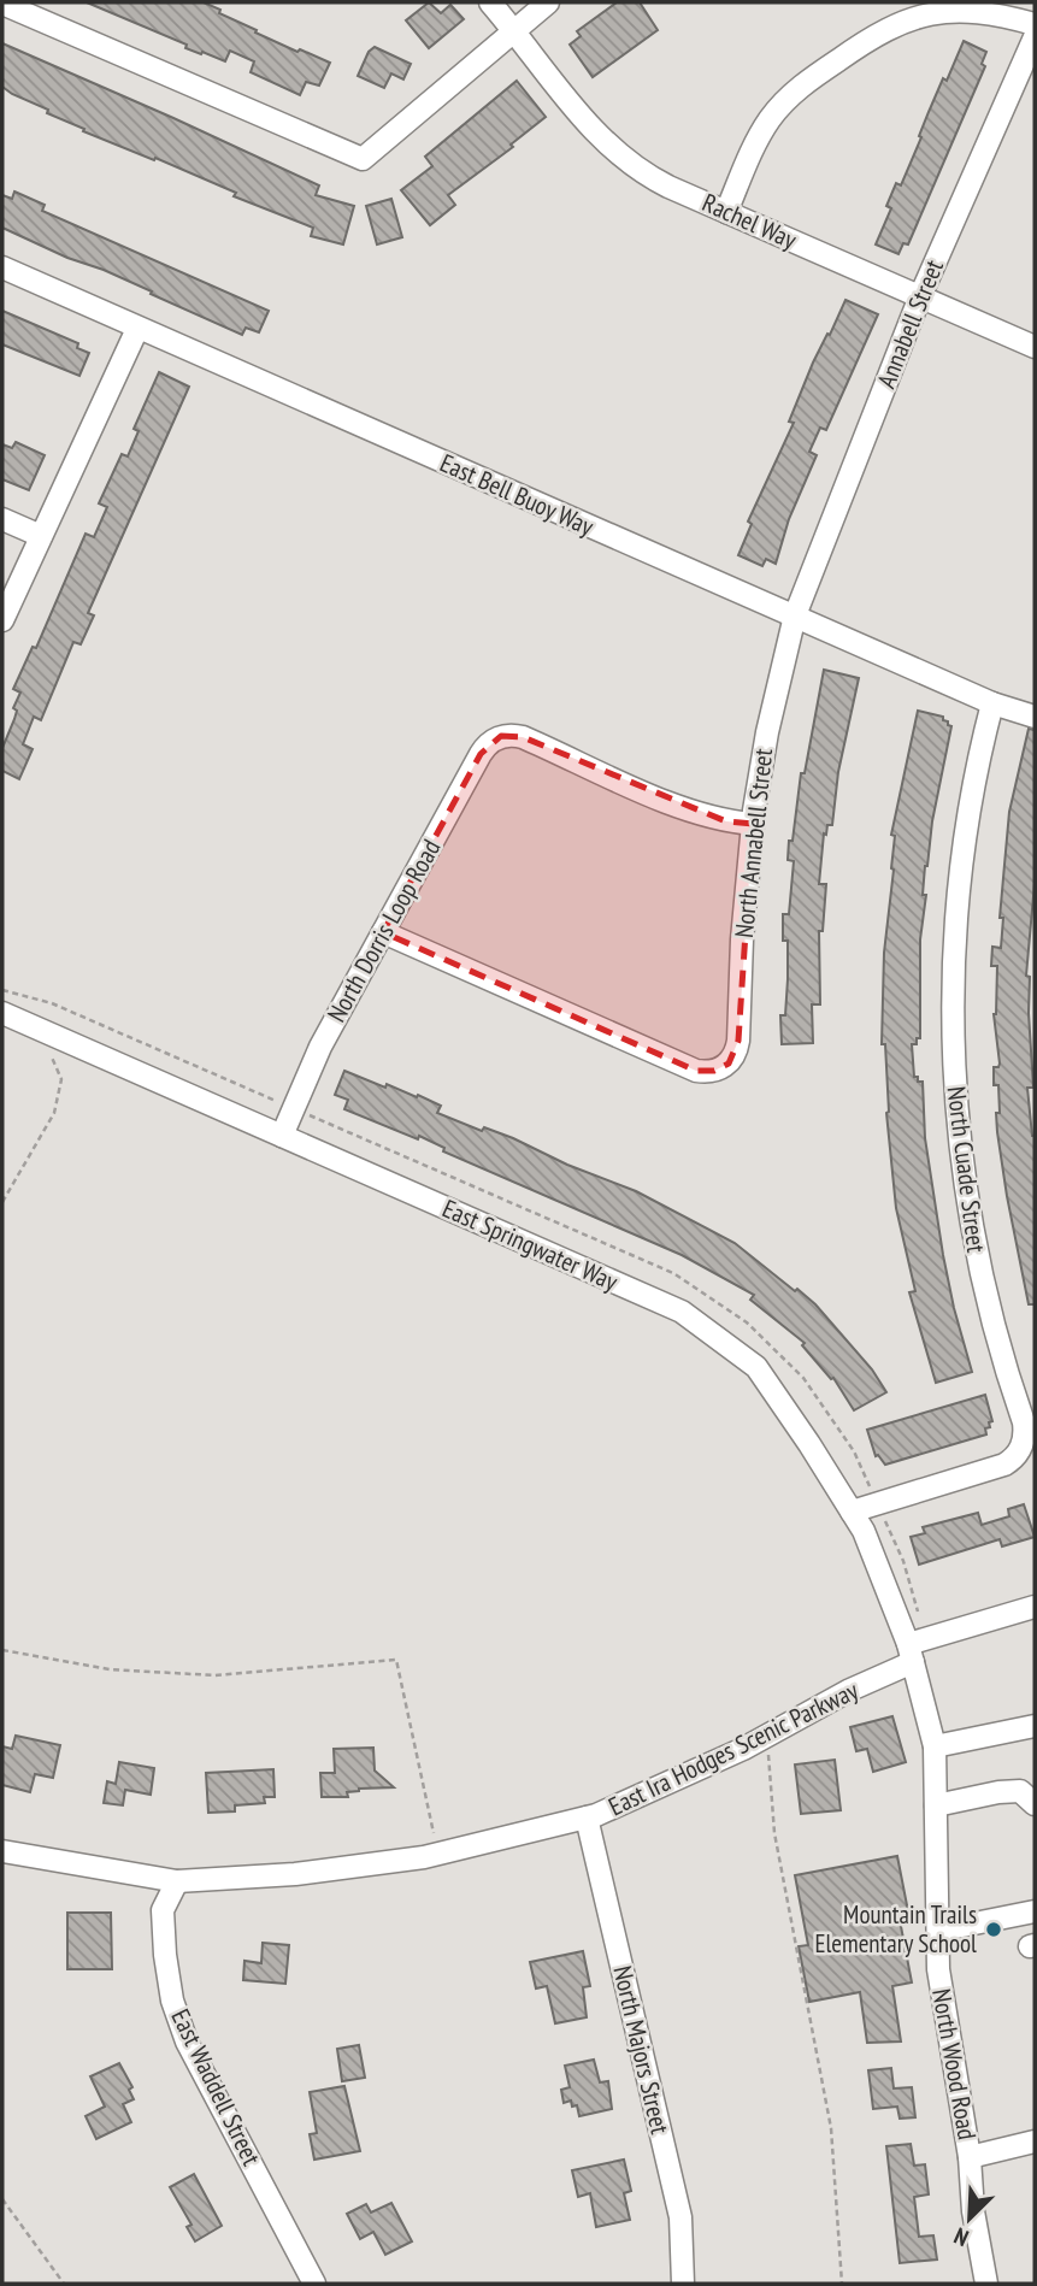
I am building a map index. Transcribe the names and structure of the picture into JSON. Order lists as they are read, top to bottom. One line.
{"streets":{"street":["Rachel Way","Annabell Street","East Bell Buoy Way","North Annabell Street","North Dorris Loop Road","North Cuade Street","East Springwater Way","East Ira Hodges Scenic Parkway","North Majors Street","North Wood Road","East Waddell Street"]},"crossings":[["Rachel Way","Annabell Street"],["Annabell Street","East Bell Buoy Way"],["Annabell Street","North Annabell Street"],["East Bell Buoy Way","North Annabell Street"],["East Bell Buoy Way","North Cuade Street"],["North Annabell Street","North Dorris Loop Road"],["North Dorris Loop Road","East Springwater Way"],["North Cuade Street","East Springwater Way"],["East Springwater Way","East Ira Hodges Scenic Parkway"],["East Springwater Way","North Wood Road"],["East Ira Hodges Scenic Parkway","North Majors Street"],["East Ira Hodges Scenic Parkway","North Wood Road"],["East Ira Hodges Scenic Parkway","East Waddell Street"]],"places":["Mountain Trails Elementary School"],"north":"bottom left"}
